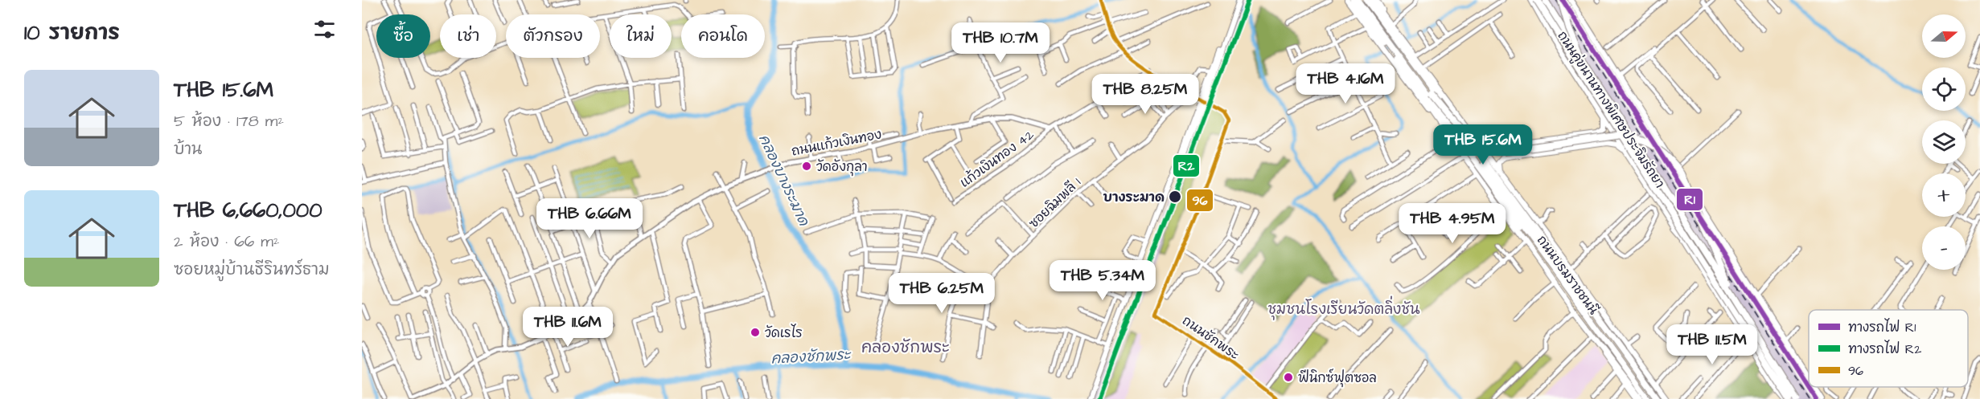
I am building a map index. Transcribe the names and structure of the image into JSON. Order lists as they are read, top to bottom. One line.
{"streets":{"main road":["ถนนคู่ขนานทางพิเศษประจิมรัถยา","ถนนบรมราชชนนี"],"street":["ถนนแก้วเงินทอง","แก้วเงินทอง 42","ซอยฉิมพลี 1","ถนนชักพระ"]},"crossings":[["ถนนแก้วเงินทอง","แก้วเงินทอง 42"]],"districts":["ชุมชนโรงเรียนวัดตลิ่งชัน","คลองชักพระ"],"water":["คลองบางระมาด","คลองชักพระ"],"places":["วัดอังกุลา","บางระมาด","วัดเรไร","ฟีนิกซ์ฟุตซอล"],"lines":["rail line R1","rail line R2","transit line 96"],"legend":["ทางรถไฟ R1","ทางรถไฟ R2","96"],"north":"right","page":{"heading":"10 รายการ","map_buttons":["+","−"],"chip":["ซื้อ","เช่า","ตัวกรอง","ใหม่","คอนโด"],"price":["THB 10.7M","THB 4.16M","THB 8.25M","THB 15.6M","THB 6.66M","THB 4.95M","THB 5.34M","THB 6.25M","THB 11.6M","THB 11.5M"],"list":[{"name":"THB 15.6M","note":"5 ห้อง · 178 m² · บ้าน"},{"name":"THB 6,660,000","note":"2 ห้อง · 66 m² · ซอยหมู่บ้านธีรินทร์ธาม"}]}}
